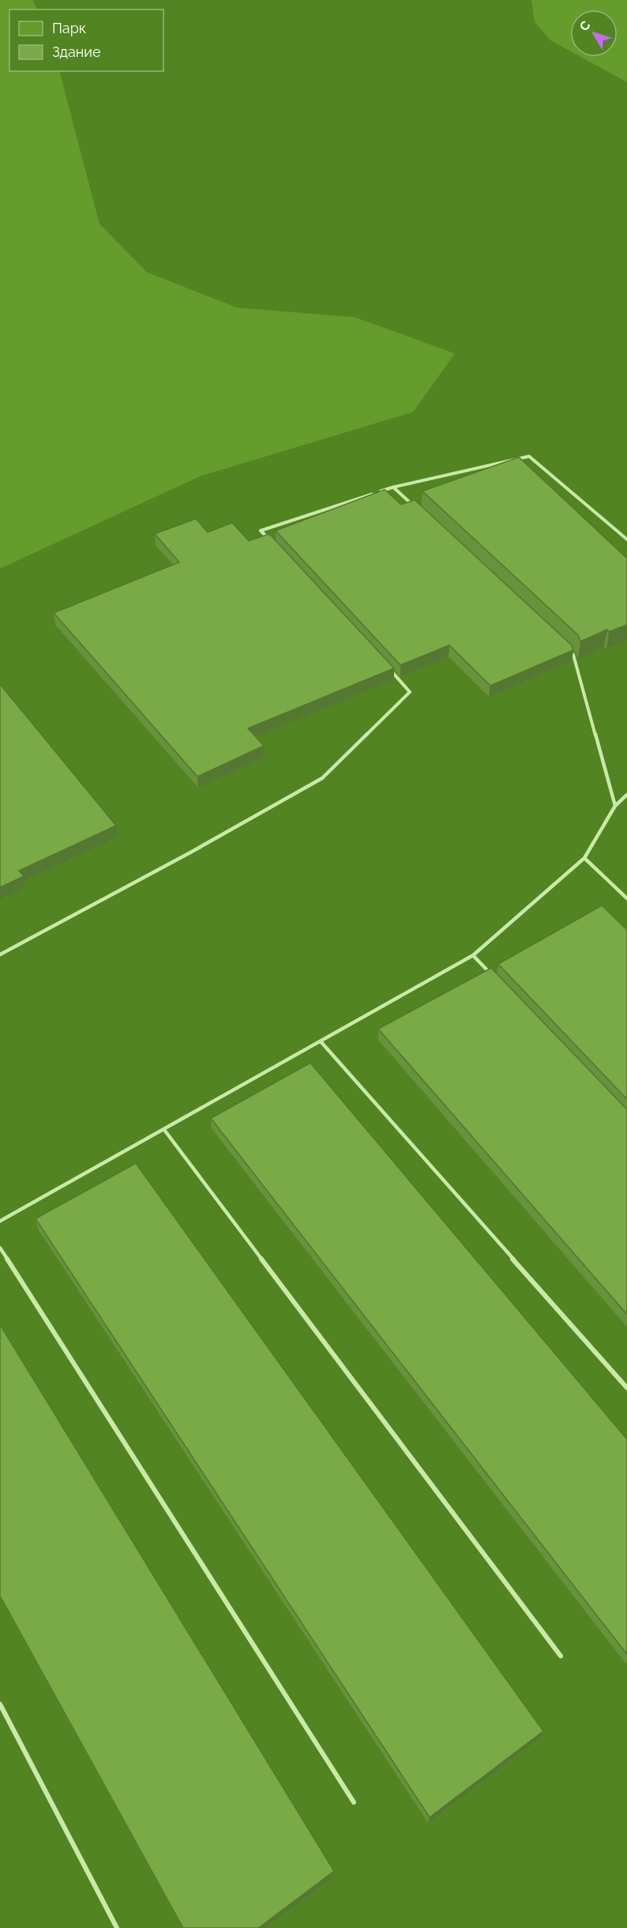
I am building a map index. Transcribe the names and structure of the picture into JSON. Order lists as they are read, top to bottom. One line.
{"legend":["Парк","Здание"],"north":"top left"}
